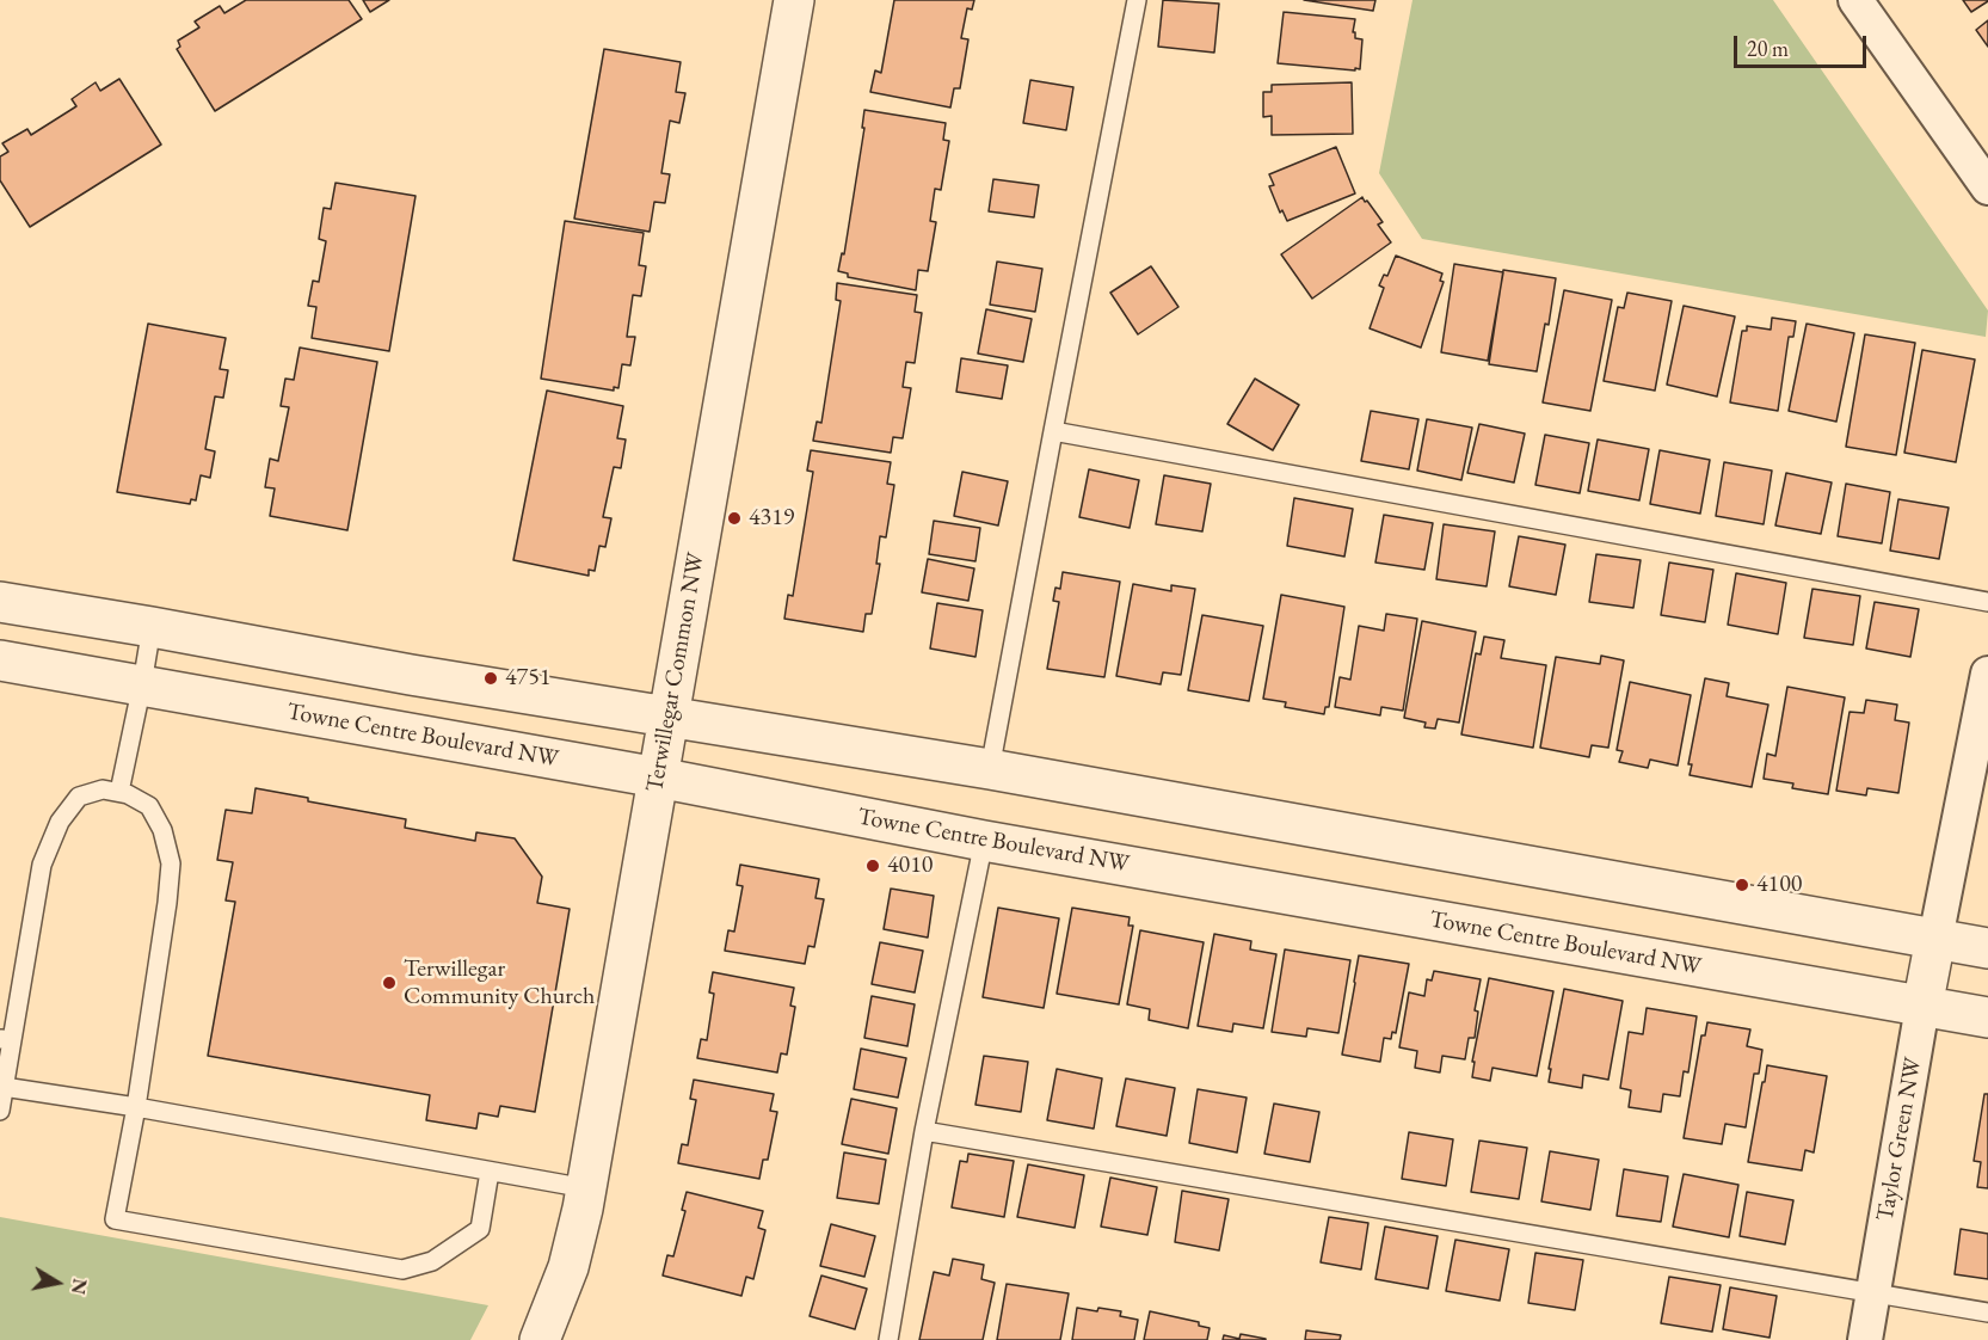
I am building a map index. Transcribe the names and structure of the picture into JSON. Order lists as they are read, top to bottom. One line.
{"streets":{"street":["Terwillegar Common NW","Towne Centre Boulevard NW","Taylor Green NW"]},"crossings":[["Terwillegar Common NW","Towne Centre Boulevard NW"],["Towne Centre Boulevard NW","Taylor Green NW"]],"places":["4319","4751","4010","4100","Terwillegar Community Church"],"scale_bar":"20 m","north":"right"}
